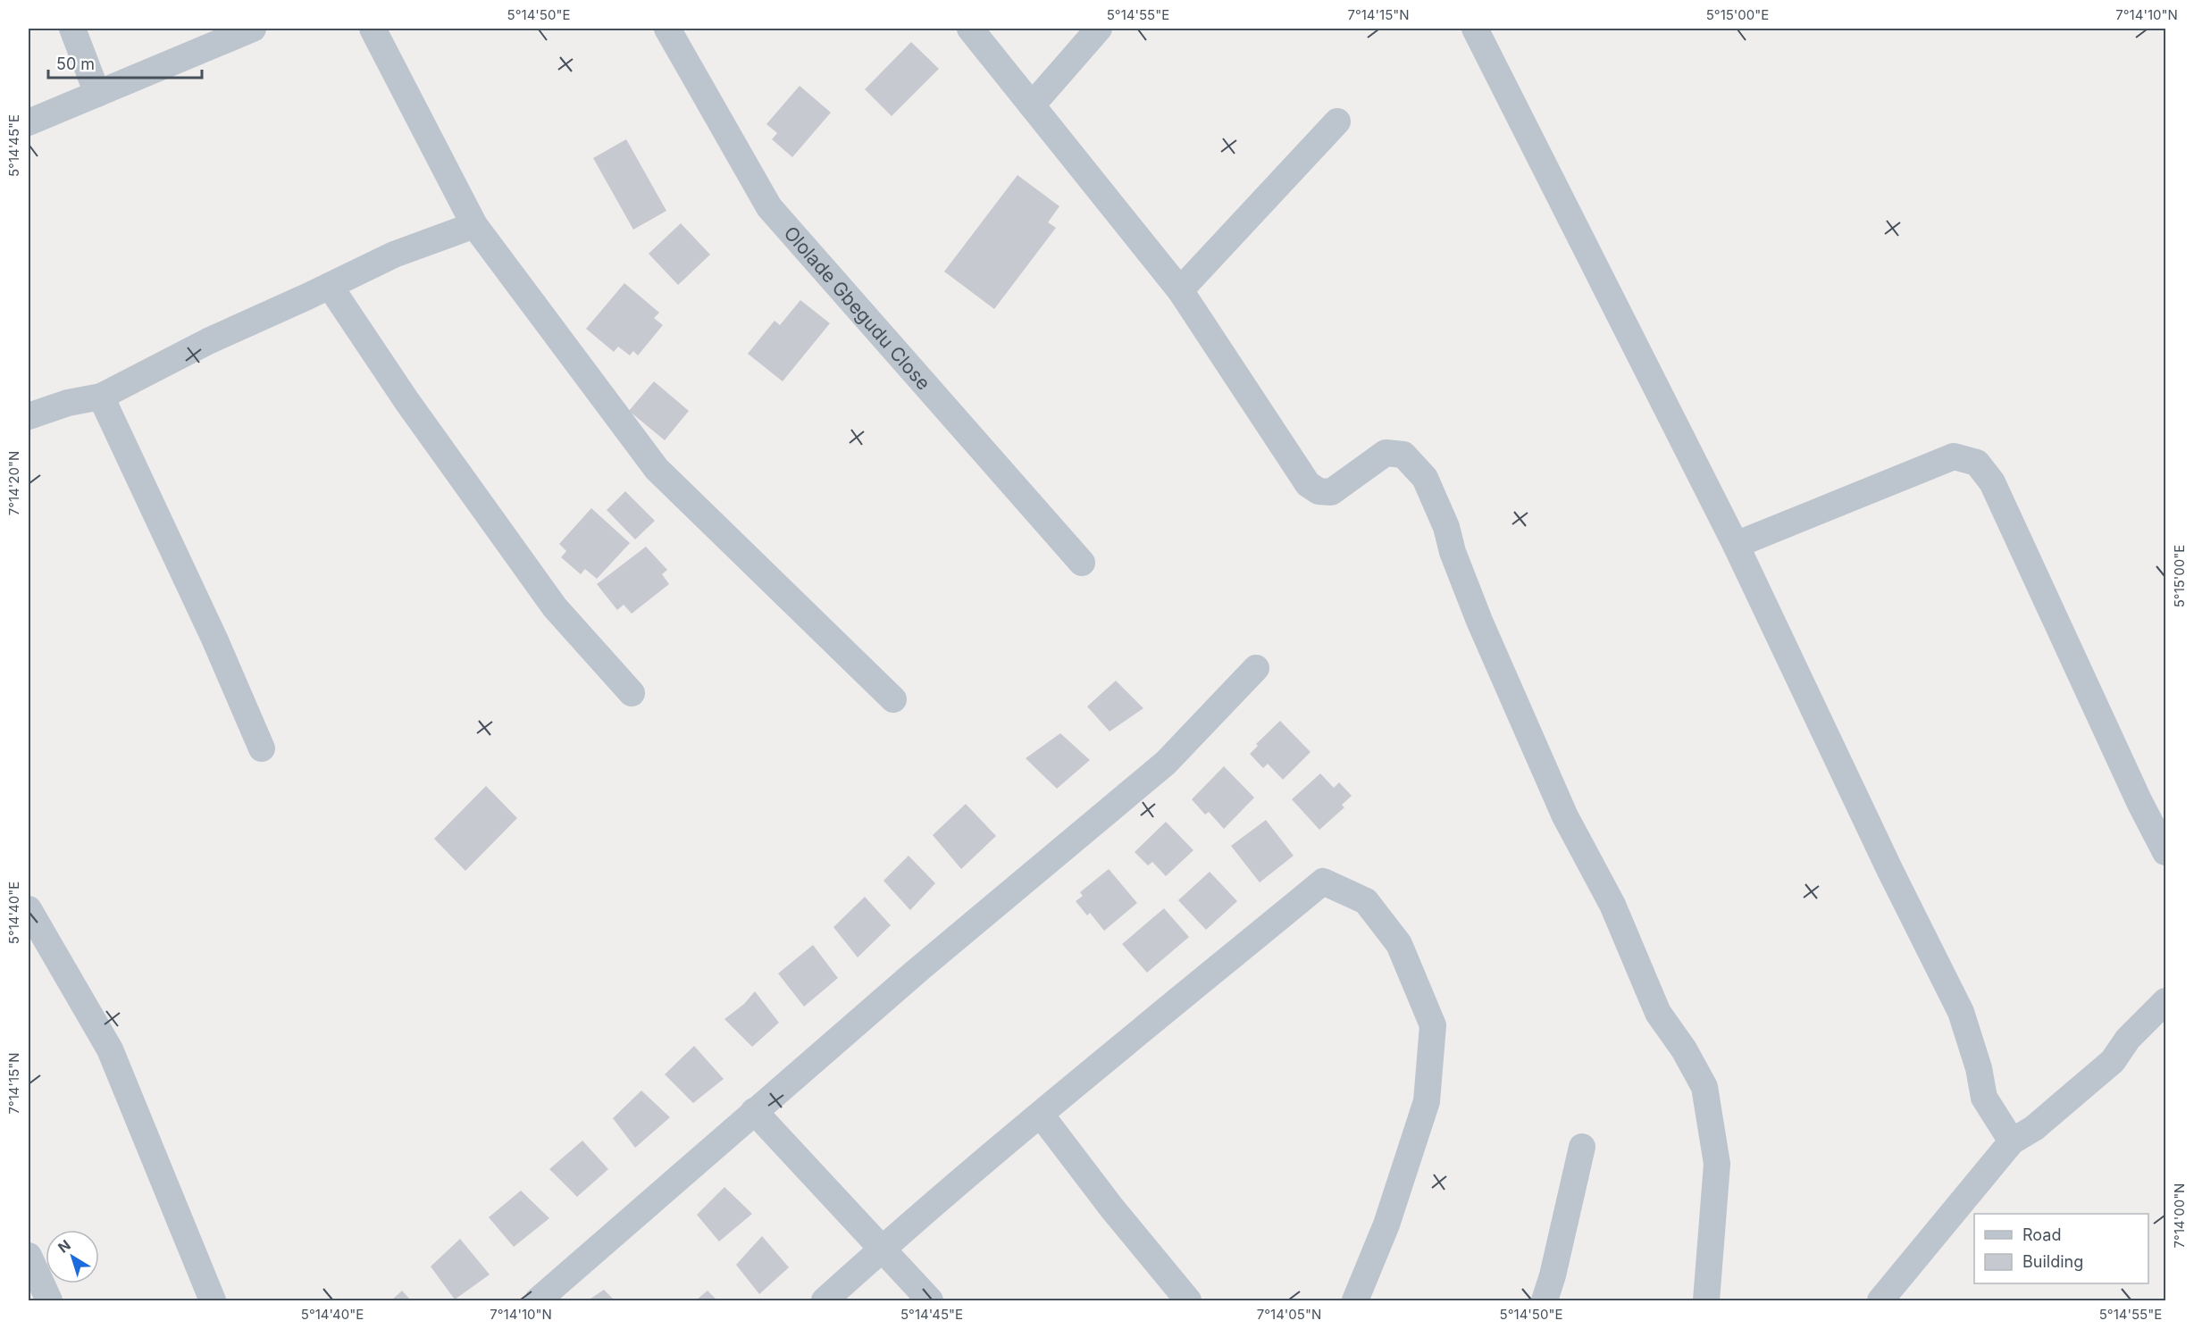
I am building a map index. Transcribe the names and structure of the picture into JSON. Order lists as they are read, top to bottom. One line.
{"streets":{"street":["Ololade Gbegudu Close"]},"legend":["Road","Building"],"scale_bar":"50 m","north":"top left","coordinates":["5°14'50\"E","5°14'55\"E","7°14'15\"N","5°15'00\"E","7°14'10\"N","5°14'45\"E","7°14'20\"N","5°14'40\"E","7°14'00\"N","7°14'05\"N"]}
